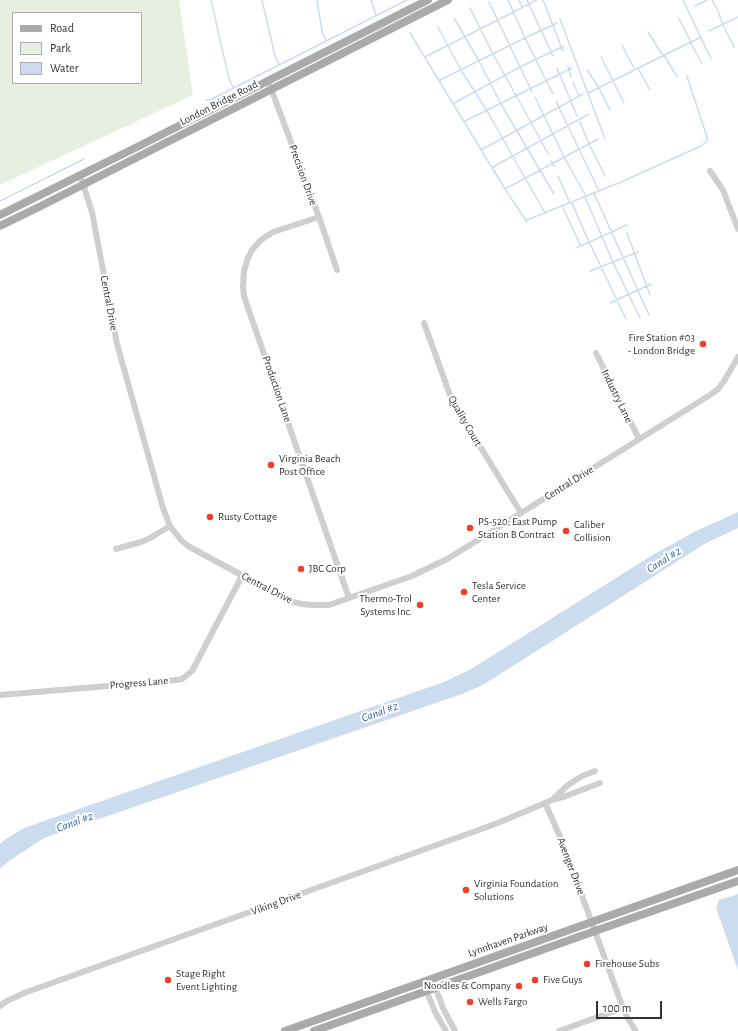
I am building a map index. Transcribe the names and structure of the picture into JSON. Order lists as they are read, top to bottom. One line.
{"streets":{"main road":["London Bridge Road","Lynnhaven Parkway"],"street":["Precision Drive","Central Drive","Production Lane","Industry Lane","Quality Court","Progress Lane","Avenger Drive","Viking Drive"]},"crossings":[["London Bridge Road","Precision Drive"],["London Bridge Road","Central Drive"],["Precision Drive","Production Lane"],["Central Drive","Production Lane"],["Central Drive","Industry Lane"],["Central Drive","Quality Court"],["Central Drive","Progress Lane"],["Avenger Drive","Viking Drive"],["Avenger Drive","Lynnhaven Parkway"]],"water":["Canal #2"],"places":["Fire Station #03 - London Bridge","Virginia Beach Post Office","Rusty Cottage","PS-520; East Pump Station B Contract","Caliber Collision","JBC Corp","Tesla Service Center","Thermo-Trol Systems Inc.","Virginia Foundation Solutions","Firehouse Subs","Stage Right Event Lighting","Five Guys","Noodles & Company","Wells Fargo"],"legend":["Road","Park","Water"],"scale_bar":"100 m"}
